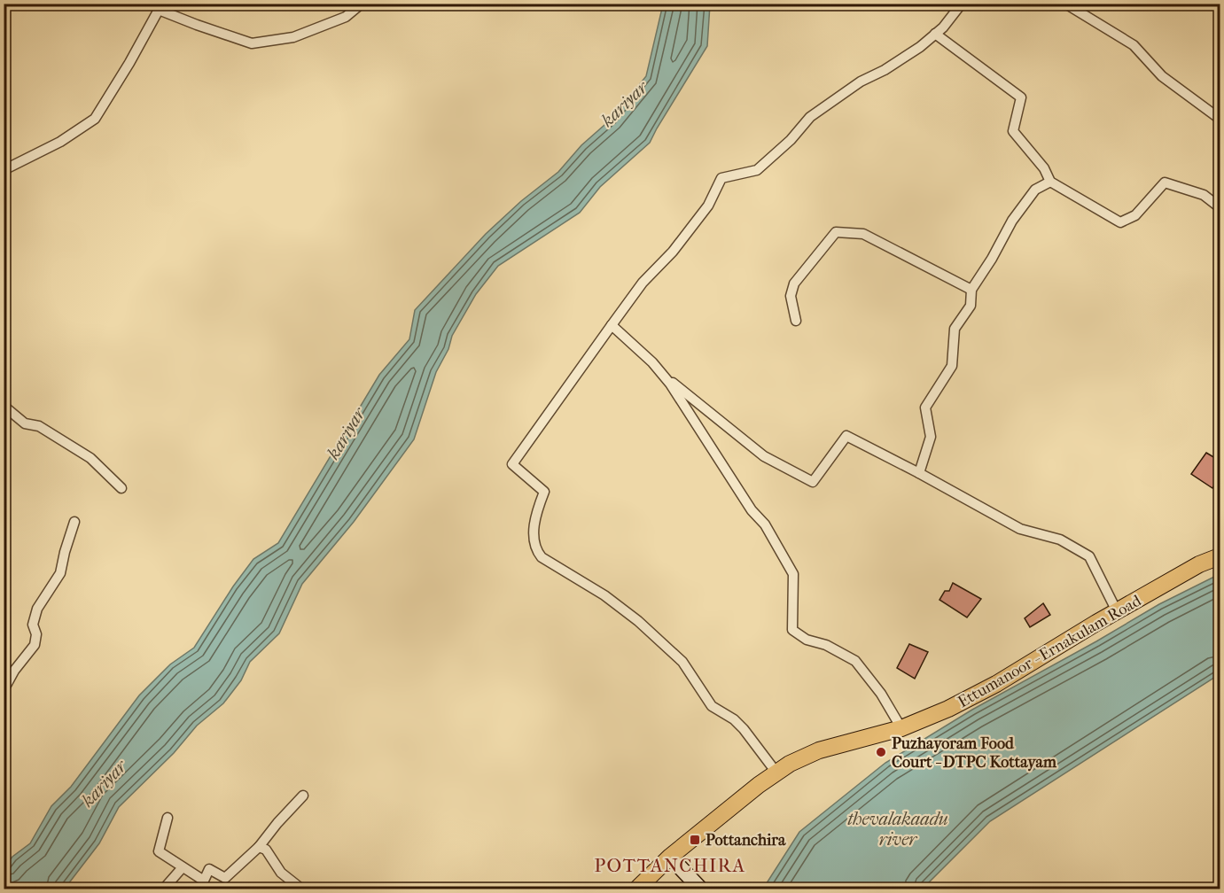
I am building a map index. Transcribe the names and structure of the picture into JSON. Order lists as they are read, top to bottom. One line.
{"streets":{"main road":["Ettumanoor - Ernakulam Road"]},"districts":["POTTANCHIRA"],"water":["kariyar","thevalakaadu river"],"places":{"other":["Puzhayoram Food Court - DTPC Kottayam"],"transit":["Pottanchira"]}}
